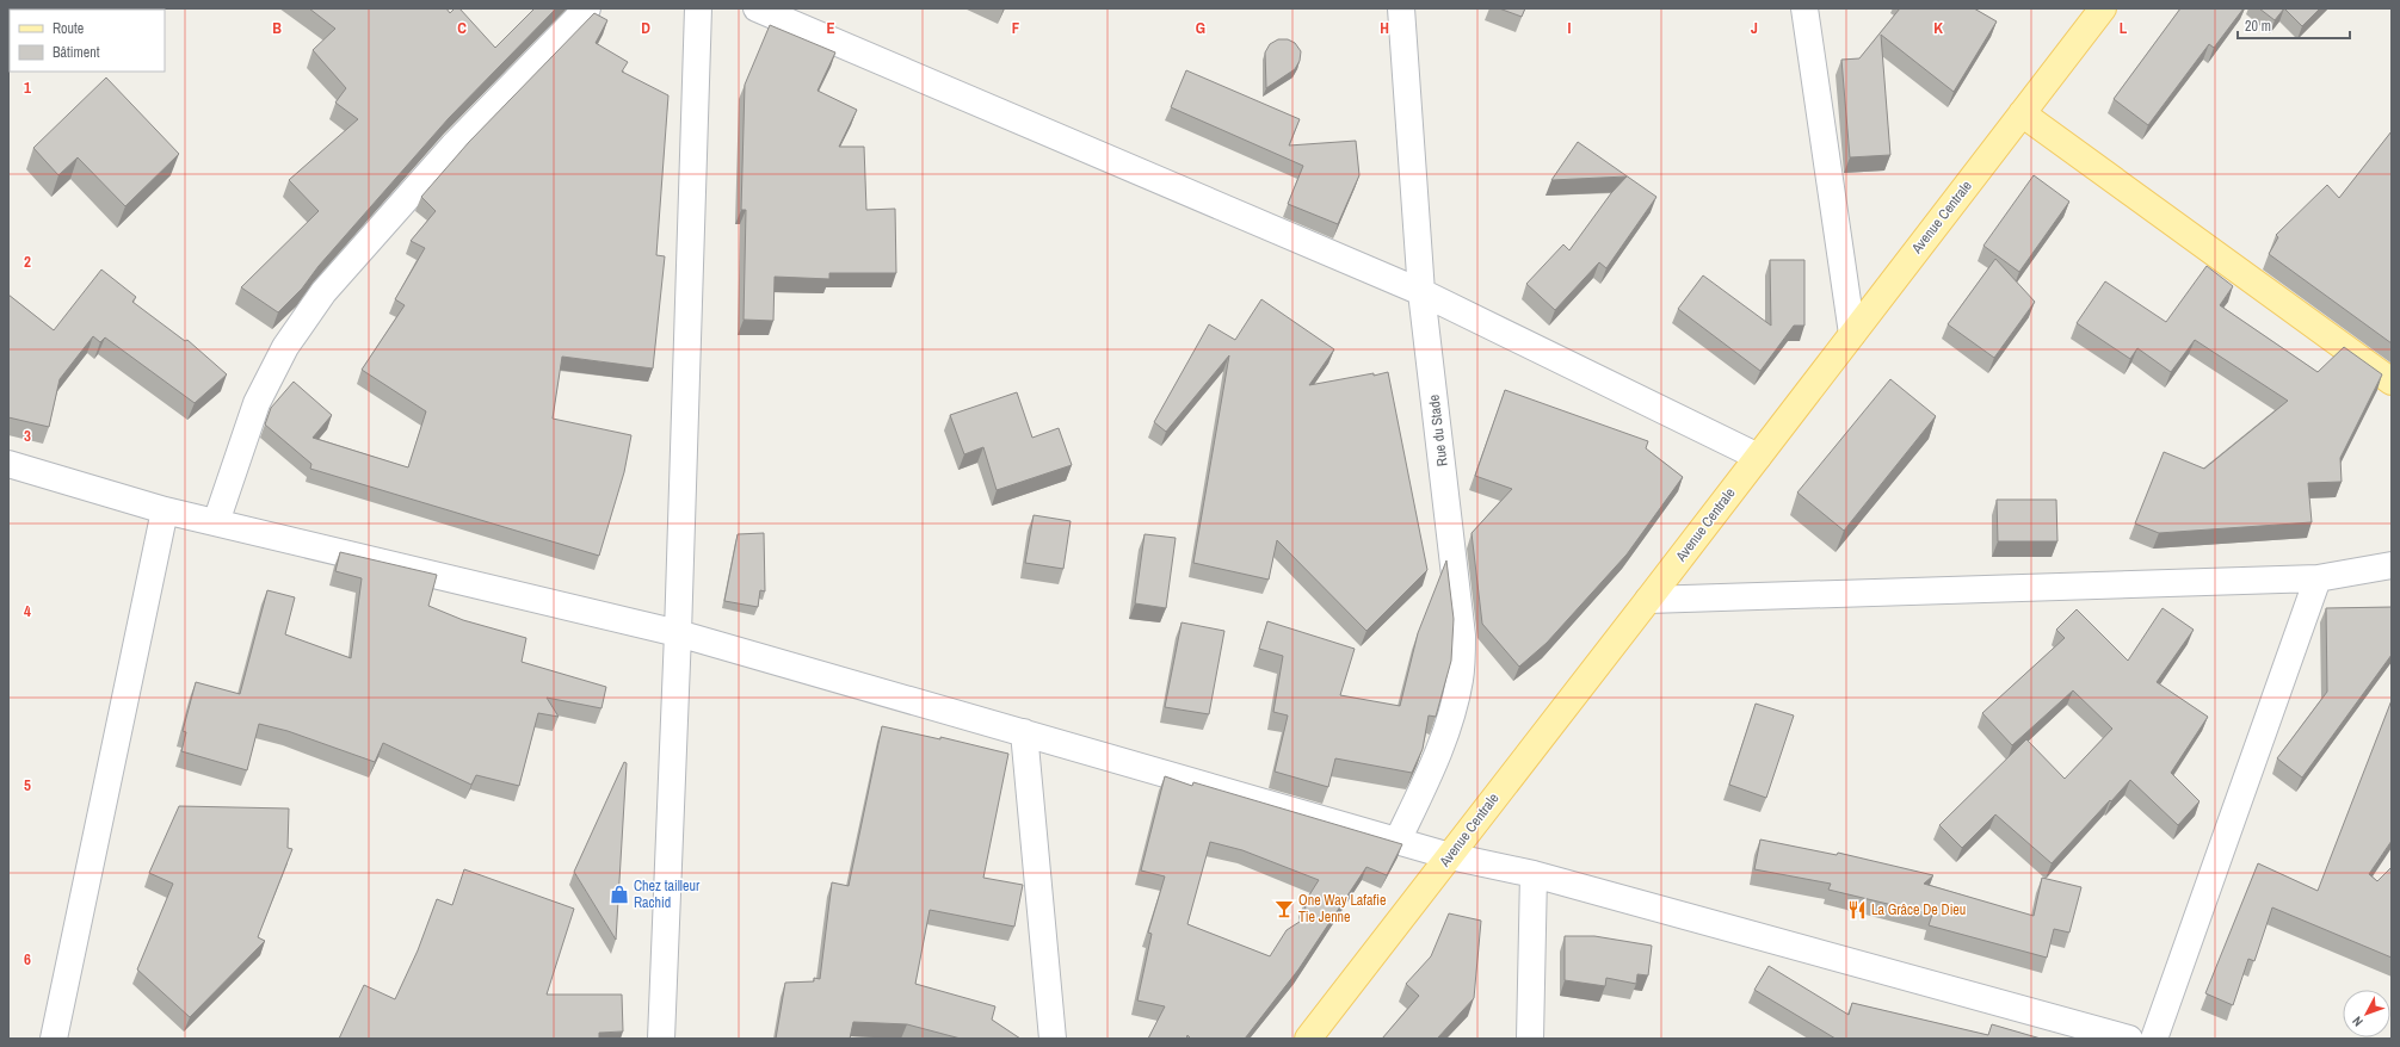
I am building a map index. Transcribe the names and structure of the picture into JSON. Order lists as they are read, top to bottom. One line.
{"streets":{"main road":["Avenue Centrale"],"street":["Rue du Stade"]},"places":{"shop":["Chez tailleur Rachid"],"bar":["One Way Lafafie Tie Jenne"],"restaurant":["La Grâce De Dieu"]},"legend":["Route","Bâtiment"],"scale_bar":"20 m","north":"bottom left","grid":{"columns":["B","C","D","E","F","G","H","I","J","K","L"],"rows":["1","2","3","4","5","6"]}}
